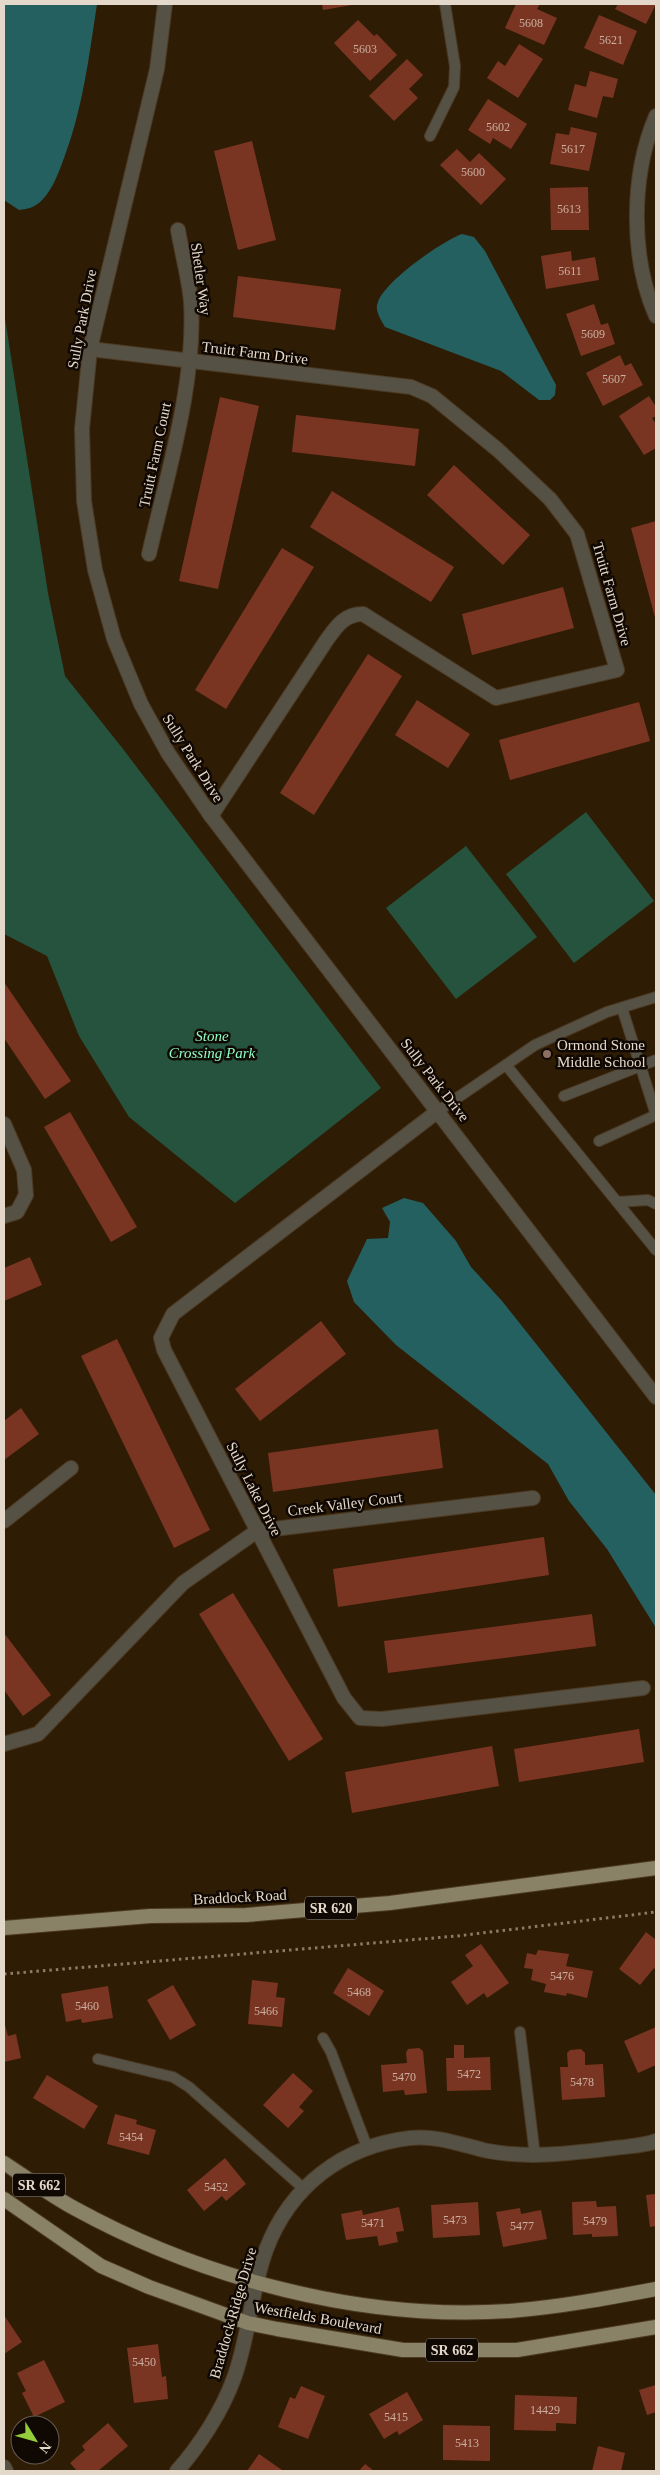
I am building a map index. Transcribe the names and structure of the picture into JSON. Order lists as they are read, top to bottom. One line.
{"streets":{"main road":["Braddock Road","SR 620","SR 662","Westfields Boulevard"],"street":["Shetler Way","Sully Park Drive","Truitt Farm Drive","Truitt Farm Court","Sully Lake Drive","Creek Valley Court","Braddock Ridge Drive"]},"crossings":[["Shetler Way","Truitt Farm Drive"],["Shetler Way","Truitt Farm Court"],["Sully Park Drive","Truitt Farm Drive"],["Sully Park Drive","Sully Lake Drive"],["Truitt Farm Drive","Truitt Farm Court"],["Sully Lake Drive","Creek Valley Court"],["Braddock Ridge Drive","Westfields Boulevard"]],"parks":["Stone Crossing Park"],"places":["Ormond Stone Middle School"],"house_numbers":["5608","5621","5603","5602","5617","5600","5613","5611","5609","5607","5476","5468","5460","5466","5472","5470","5478","5454","5452","5473","5479","5471","5477","5450","14429","5415","5413"],"north":"bottom right"}
